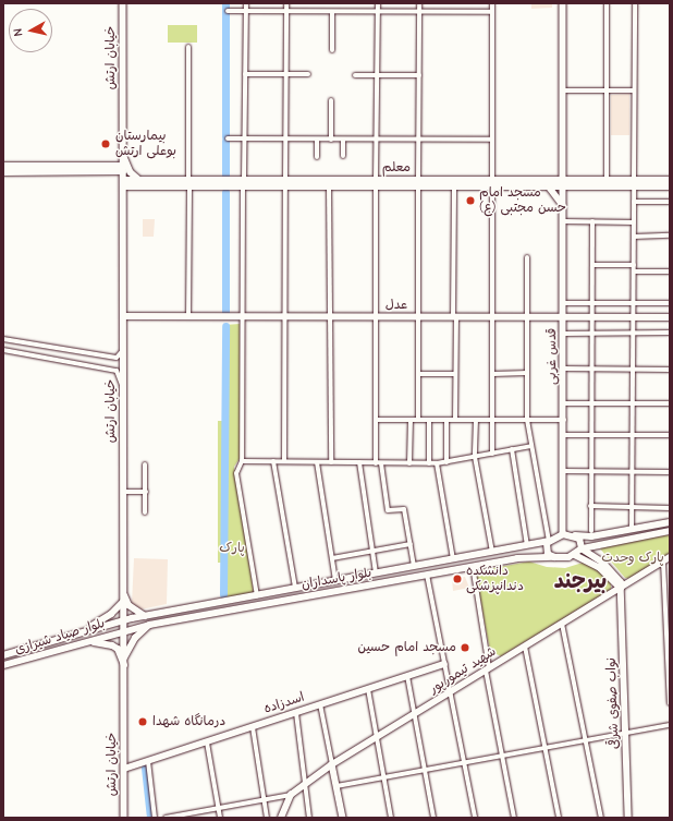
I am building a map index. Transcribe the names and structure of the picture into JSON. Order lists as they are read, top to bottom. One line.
{"streets":{"main road":["بلوار پاسداران","بلوار صیاد شیرازی"],"street":["خیابان ارتش","معلم","عدل","قدس غربی","شهید تیمورپور","اسدزاده","نواب صفوی شرقی"]},"crossings":[["خیابان ارتش","معلم"],["خیابان ارتش","عدل"],["خیابان ارتش","بلوار پاسداران"],["خیابان ارتش","بلوار صیاد شیرازی"],["خیابان ارتش","اسدزاده"],["معلم","قدس غربی"],["عدل","قدس غربی"],["قدس غربی","بلوار پاسداران"],["بلوار پاسداران","بلوار صیاد شیرازی"],["شهید تیمورپور","نواب صفوی شرقی"]],"districts":["بیرجند"],"parks":["پارک","پارک وحدت"],"places":["بیمارستان بوعلی ارتش","مسجد امام حسن مجتبی (ع)","دانشکده دندانپزشکی","مسجد امام حسین","درمانگاه شهدا"],"north":"left"}
